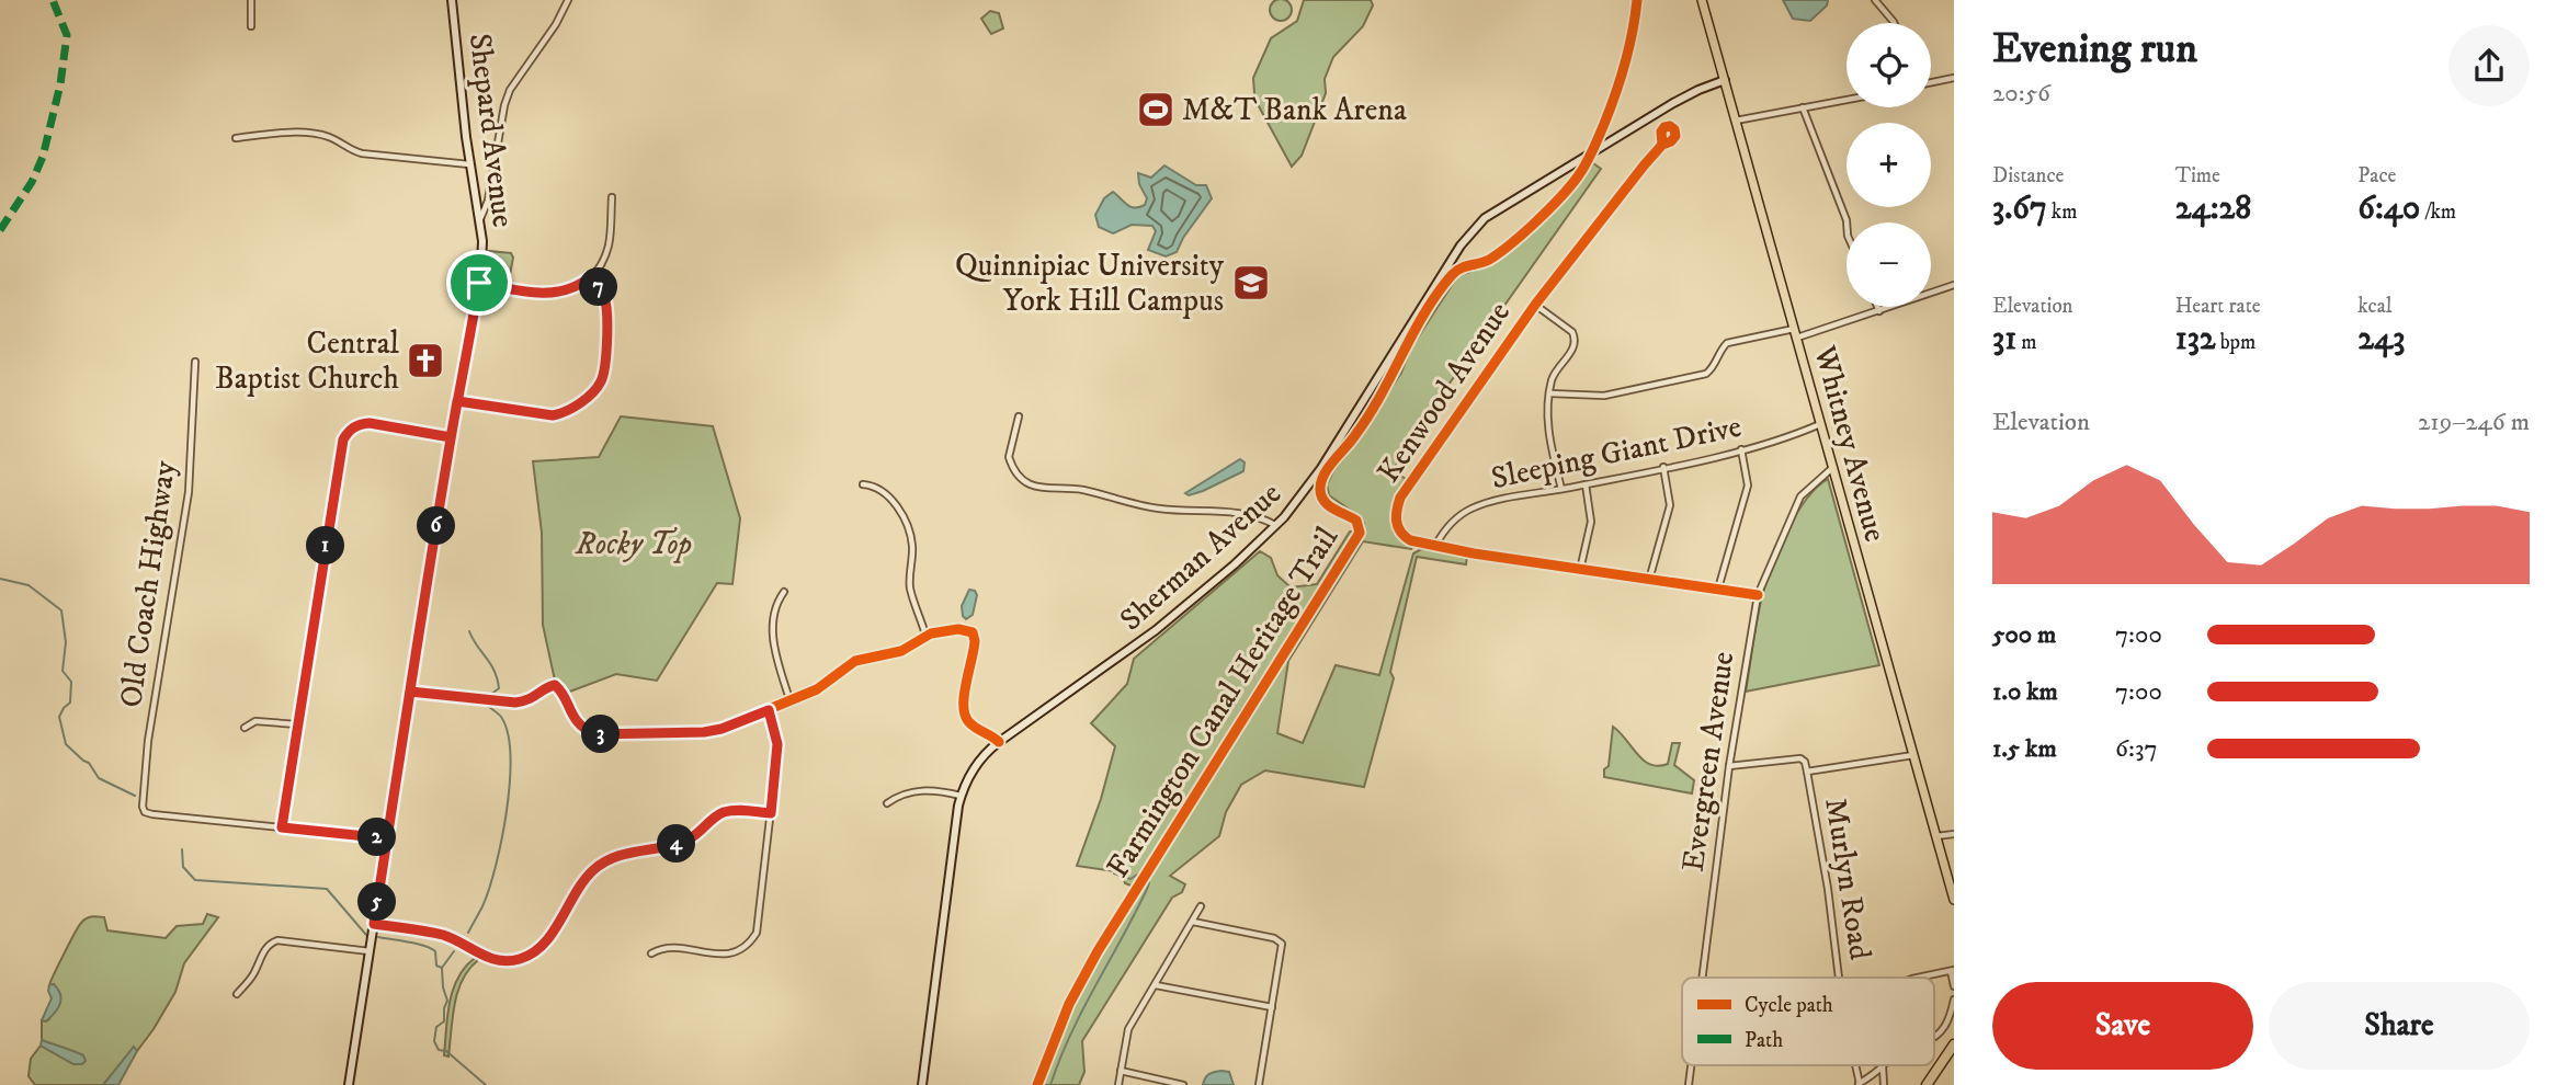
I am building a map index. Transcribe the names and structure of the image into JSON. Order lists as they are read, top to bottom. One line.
{"streets":{"highway":["Whitney Avenue"],"main road":["Shepard Avenue","Sherman Avenue"],"street":["Kenwood Avenue","Sleeping Giant Drive","Old Coach Highway","Evergreen Avenue","Murlyn Road"],"cycle path":["Farmington Canal Heritage Trail"]},"crossings":[["Kenwood Avenue","Sleeping Giant Drive"],["Kenwood Avenue","Evergreen Avenue"],["Whitney Avenue","Sleeping Giant Drive"],["Whitney Avenue","Sherman Avenue"],["Whitney Avenue","Evergreen Avenue"]],"parks":["Rocky Top"],"places":{"sports":["M&T Bank Arena"],"school or university":["Quinnipiac University York Hill Campus"],"church":["Central Baptist Church"]},"legend":["Cycle path","Path"],"page":{"heading":["Evening run","20:56"],"map_buttons":["+","−"],"stats":[["Distance","3.67 km"],["Time","24:28"],["Pace","6:40 /km"],["Elevation","31 m"],["Heart rate","132 bpm"],["kcal","243"]],"pins":["7","6","1","3","2","4","5"],"chart":["Elevation","219–246 m"],"list":[{"name":"500 m","note":"7:00"},{"name":"1.0 km","note":"7:00"},{"name":"1.5 km","note":"6:37"}],"buttons":["Save","Share"]}}
